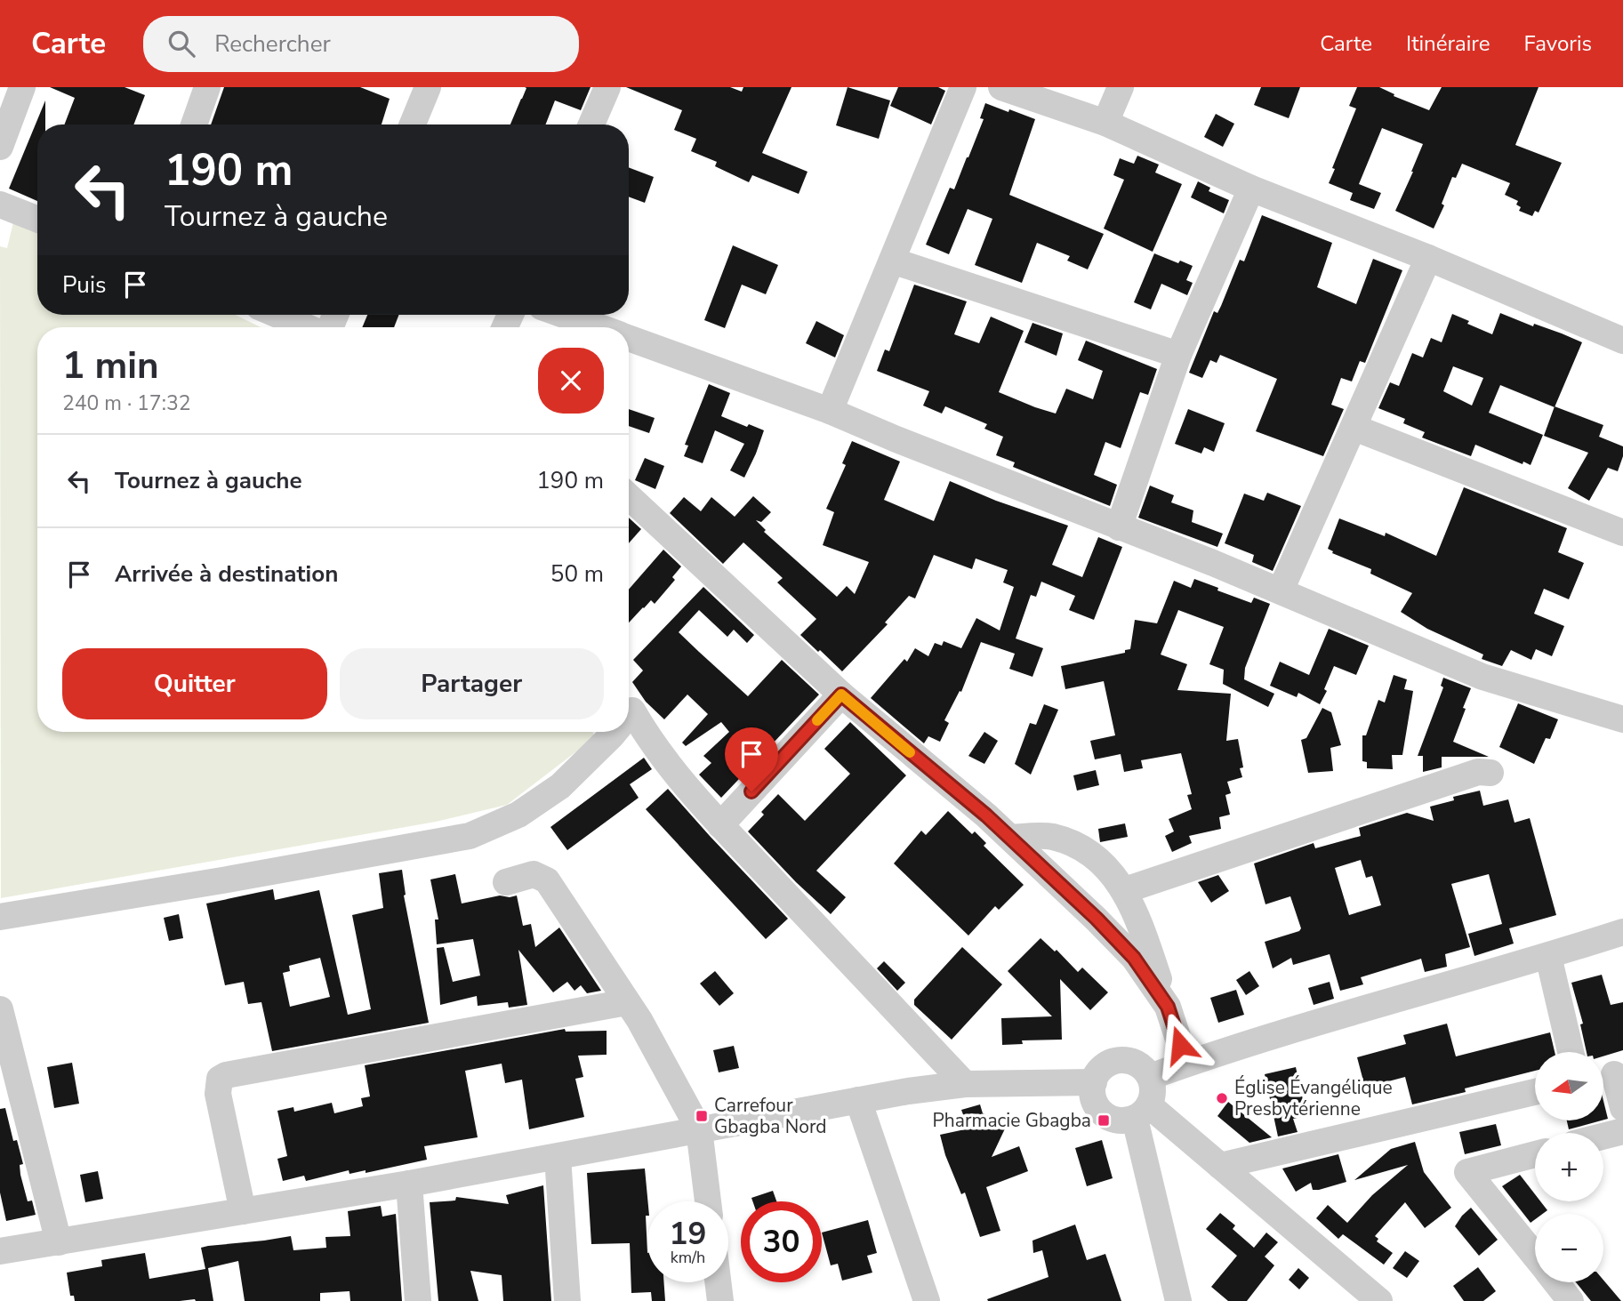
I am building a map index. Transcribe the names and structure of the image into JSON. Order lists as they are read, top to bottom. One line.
{"places":{"other":["Église Évangélique Presbytérienne"],"transit":["Carrefour Gbagba Nord","Pharmacie Gbagba"]},"north":"left","page":{"header":"Carte","search":"Rechercher","nav":["Carte","Itinéraire","Favoris"],"turn":["190 m","Tournez à gauche"],"then":"Puis","heading":["1 min","240 m · 17:32"],"list":[{"name":"Tournez à gauche","value":"190 m"},{"name":"Arrivée à destination","value":"50 m"}],"buttons":["Quitter","Partager"],"map_buttons":["+","−"],"speed":"19 km/h","limit":"30"}}
